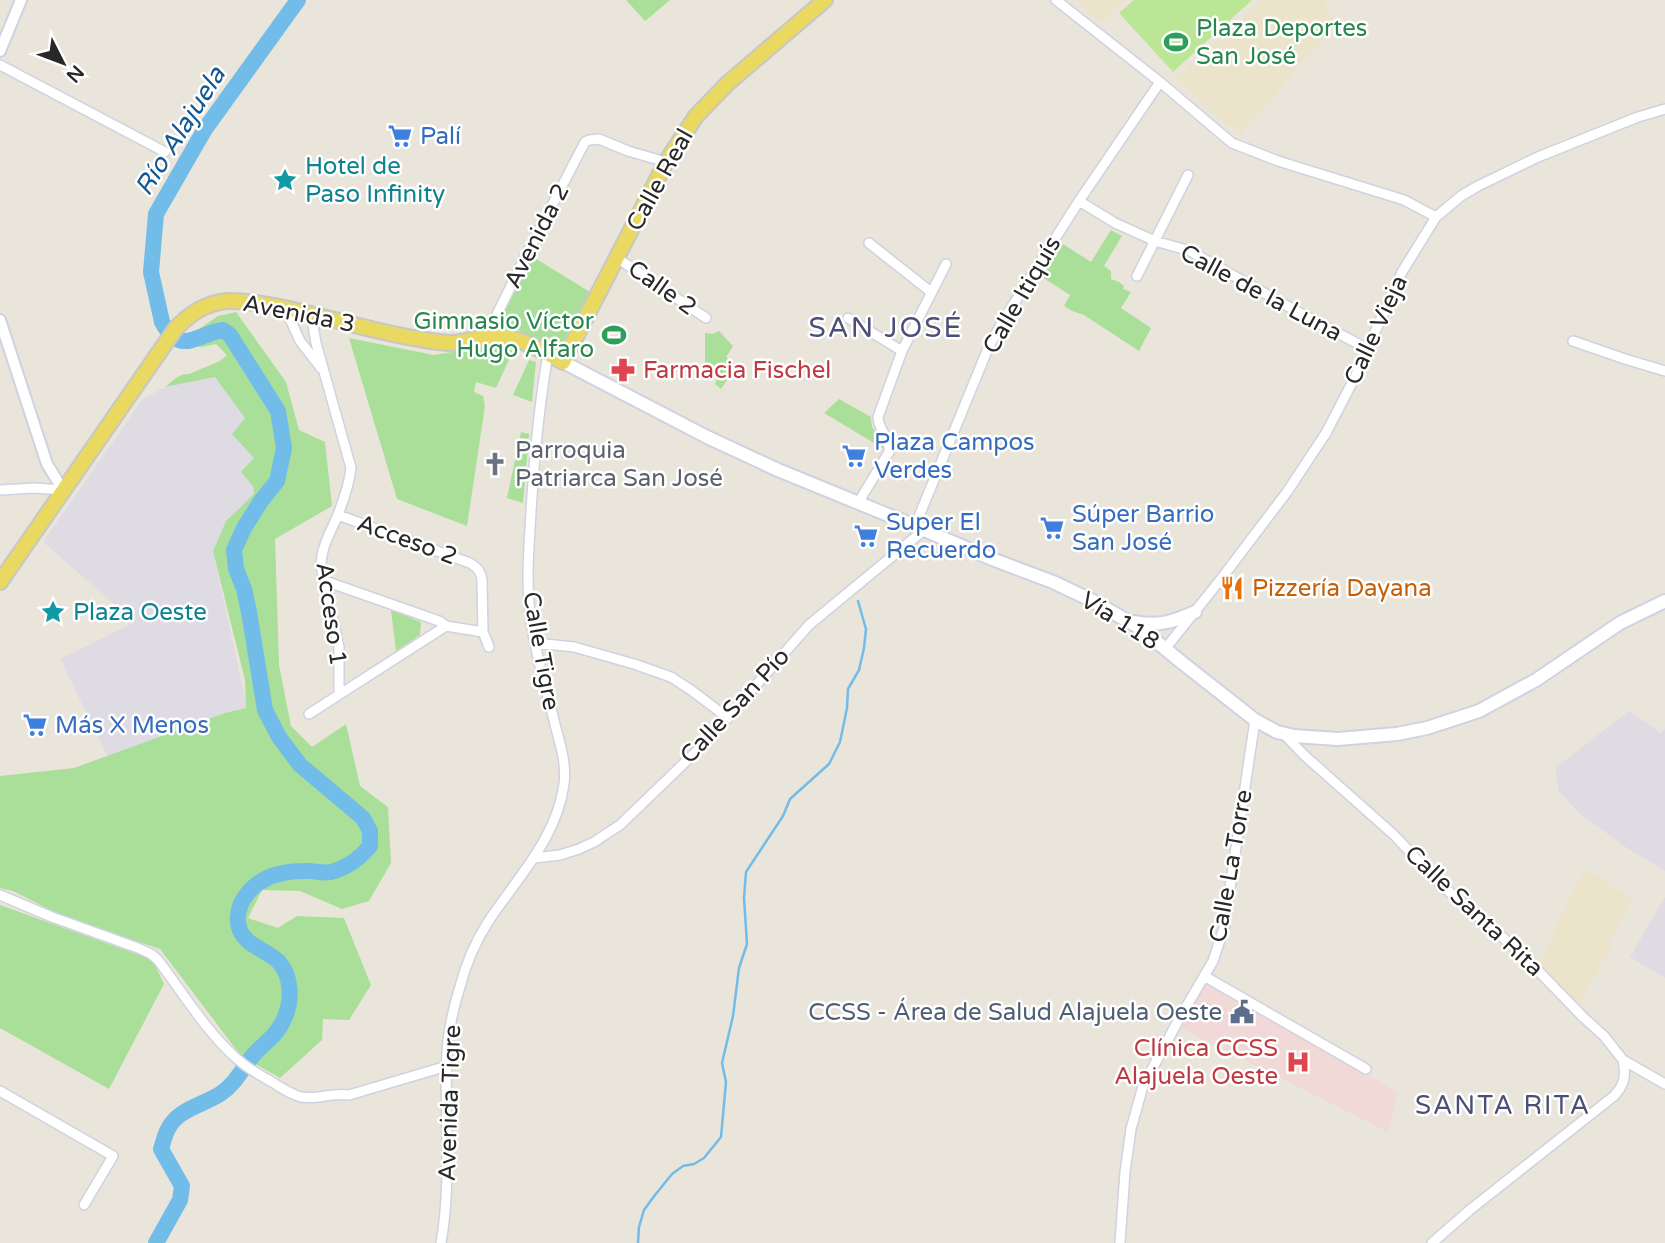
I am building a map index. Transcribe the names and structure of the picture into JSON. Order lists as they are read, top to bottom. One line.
{"streets":{"main road":["Calle Real","Avenida 3","Vía 118"],"street":["Avenida 2","Calle 2","Calle de la Luna","Calle Itiquís","Calle Vieja","Acceso 2","Acceso 1","Calle Tigre","Calle San Pío","Calle La Torre","Calle Santa Rita","Avenida Tigre"]},"crossings":[["Calle Real","Avenida 2"],["Calle Real","Calle 2"],["Calle Real","Avenida 3"],["Calle Real","Vía 118"],["Avenida 2","Avenida 3"],["Calle de la Luna","Calle Itiquís"],["Calle de la Luna","Calle Vieja"],["Calle Itiquís","Vía 118"],["Calle Itiquís","Calle San Pío"],["Avenida 3","Acceso 1"],["Avenida 3","Vía 118"],["Avenida 3","Calle Tigre"],["Calle Vieja","Vía 118"],["Acceso 2","Acceso 1"],["Vía 118","Calle San Pío"],["Vía 118","Calle La Torre"],["Vía 118","Calle Santa Rita"],["Calle Tigre","Calle San Pío"],["Calle Tigre","Avenida Tigre"],["Calle San Pío","Avenida Tigre"]],"districts":["SAN JOSÉ","SANTA RITA"],"water":["Río Alajuela"],"places":{"sports":["Plaza Deportes San José","Gimnasio Víctor Hugo Alfaro"],"supermarket":["Palí","Plaza Campos Verdes","Súper Barrio San José","Super El Recuerdo","Más X Menos"],"place":["Hotel de Paso Infinity","Plaza Oeste"],"pharmacy":["Farmacia Fischel"],"church":["Parroquia Patriarca San José"],"restaurant":["Pizzería Dayana"],"public building":["CCSS - Área de Salud Alajuela Oeste"],"hospital":["Clínica CCSS Alajuela Oeste"]},"north":"bottom right"}
